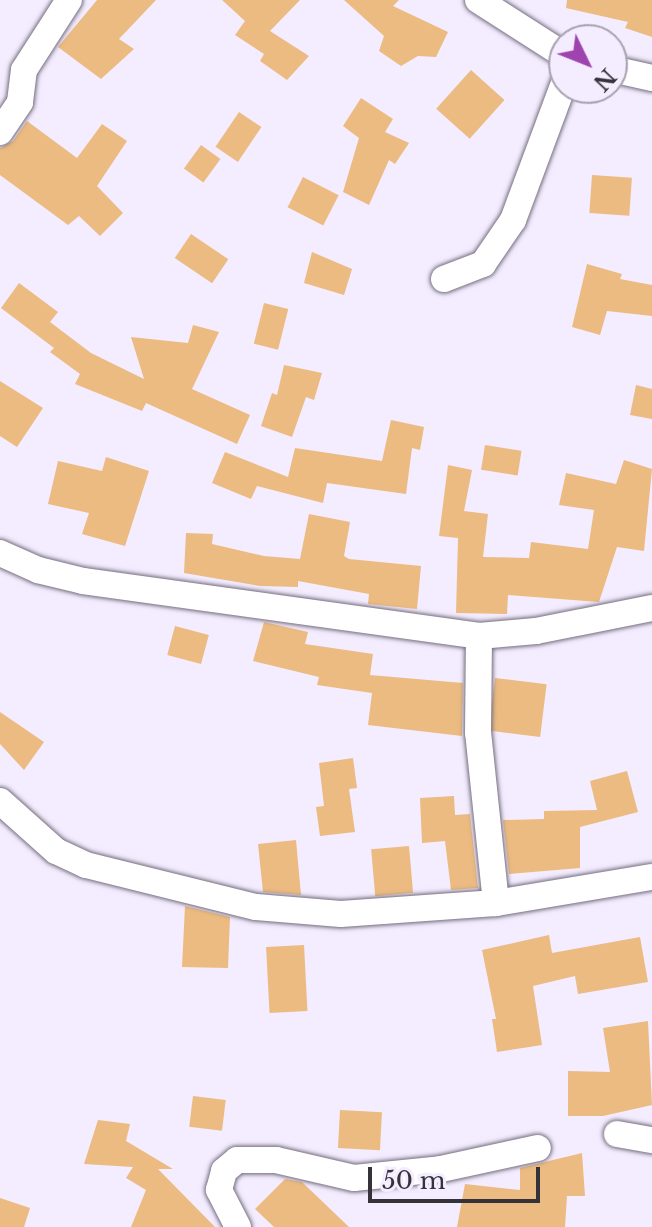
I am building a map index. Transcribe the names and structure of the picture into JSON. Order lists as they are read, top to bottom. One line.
{"scale_bar":"50 m","north":"bottom right"}
